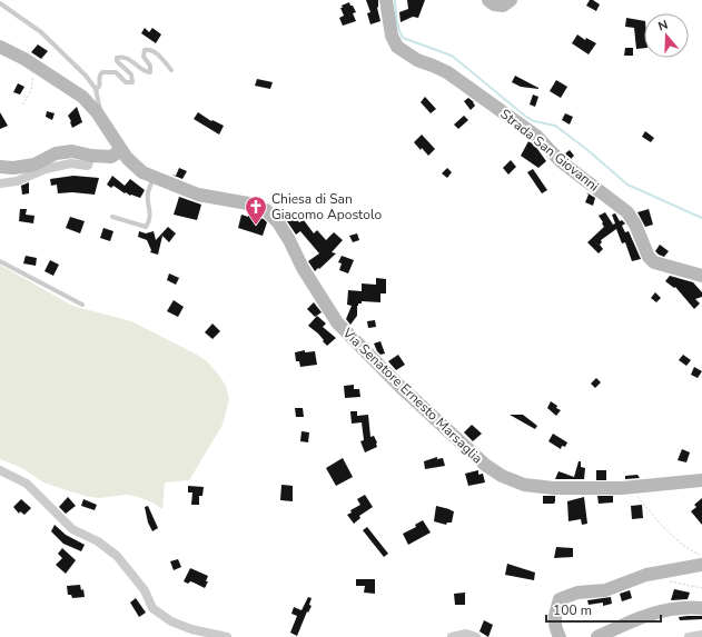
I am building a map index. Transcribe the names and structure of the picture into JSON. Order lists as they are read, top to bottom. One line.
{"streets":{"street":["Strada San Giovanni","Via Senatore Ernesto Marsaglia"]},"places":{"church":["Chiesa di San Giacomo Apostolo"]},"scale_bar":"100 m","north":"top"}
